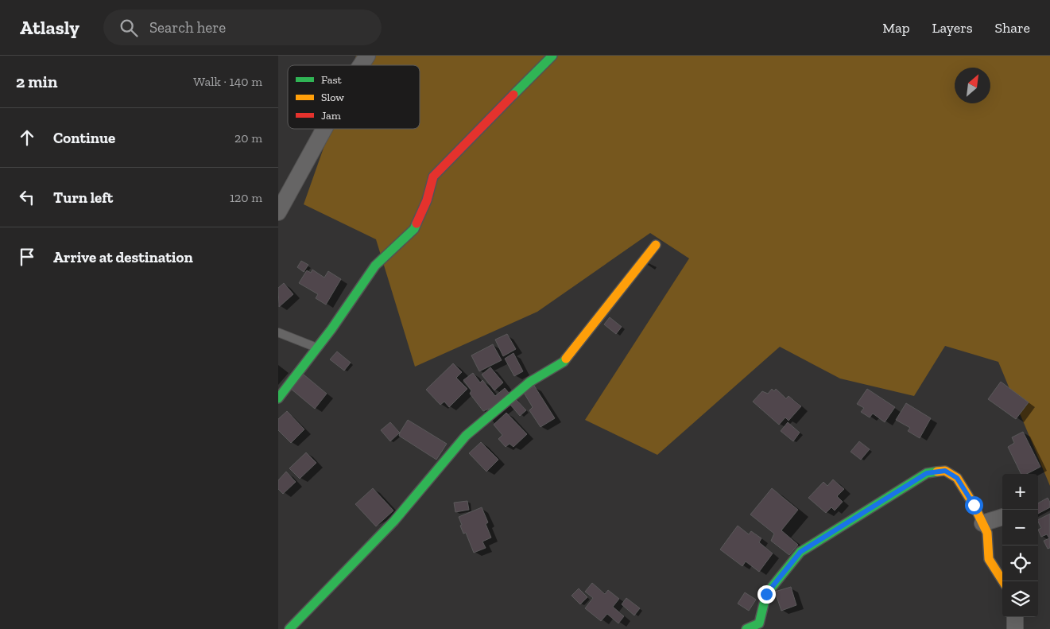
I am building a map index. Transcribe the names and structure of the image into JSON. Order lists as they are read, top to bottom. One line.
{"legend":["Fast","Slow","Jam"],"north":"top right","page":{"header":"Atlasly","search":"Search here","nav":["Map","Layers","Share"],"heading":["2 min","Walk · 140 m"],"list":[["Continue","20 m"],["Turn left","120 m"],"Arrive at destination"],"map_buttons":["+","−"]}}
